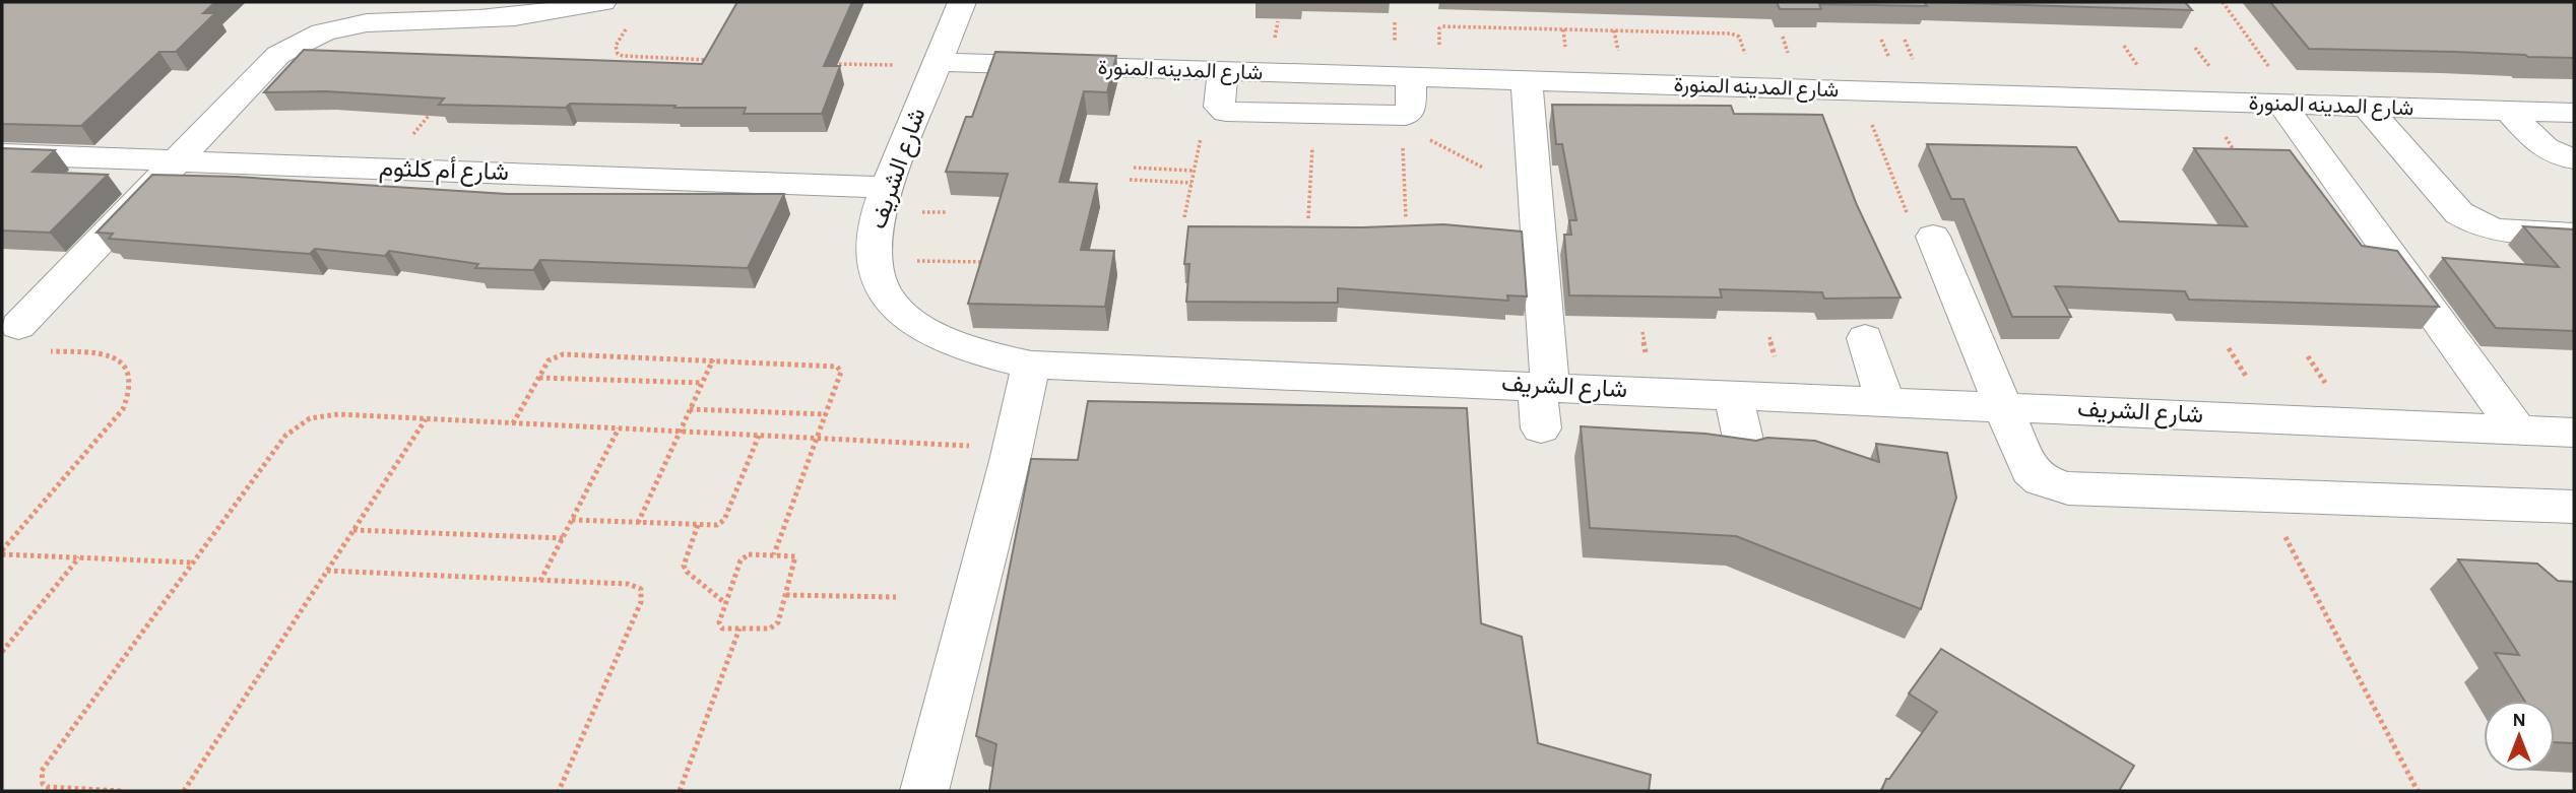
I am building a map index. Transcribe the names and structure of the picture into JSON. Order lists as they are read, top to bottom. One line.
{"streets":{"street":["شارع المدينه المنورة","شارع الشريف","شارع أم كلثوم"]},"crossings":[["شارع المدينه المنورة","شارع الشريف"],["شارع الشريف","شارع أم كلثوم"]],"north":"top"}
